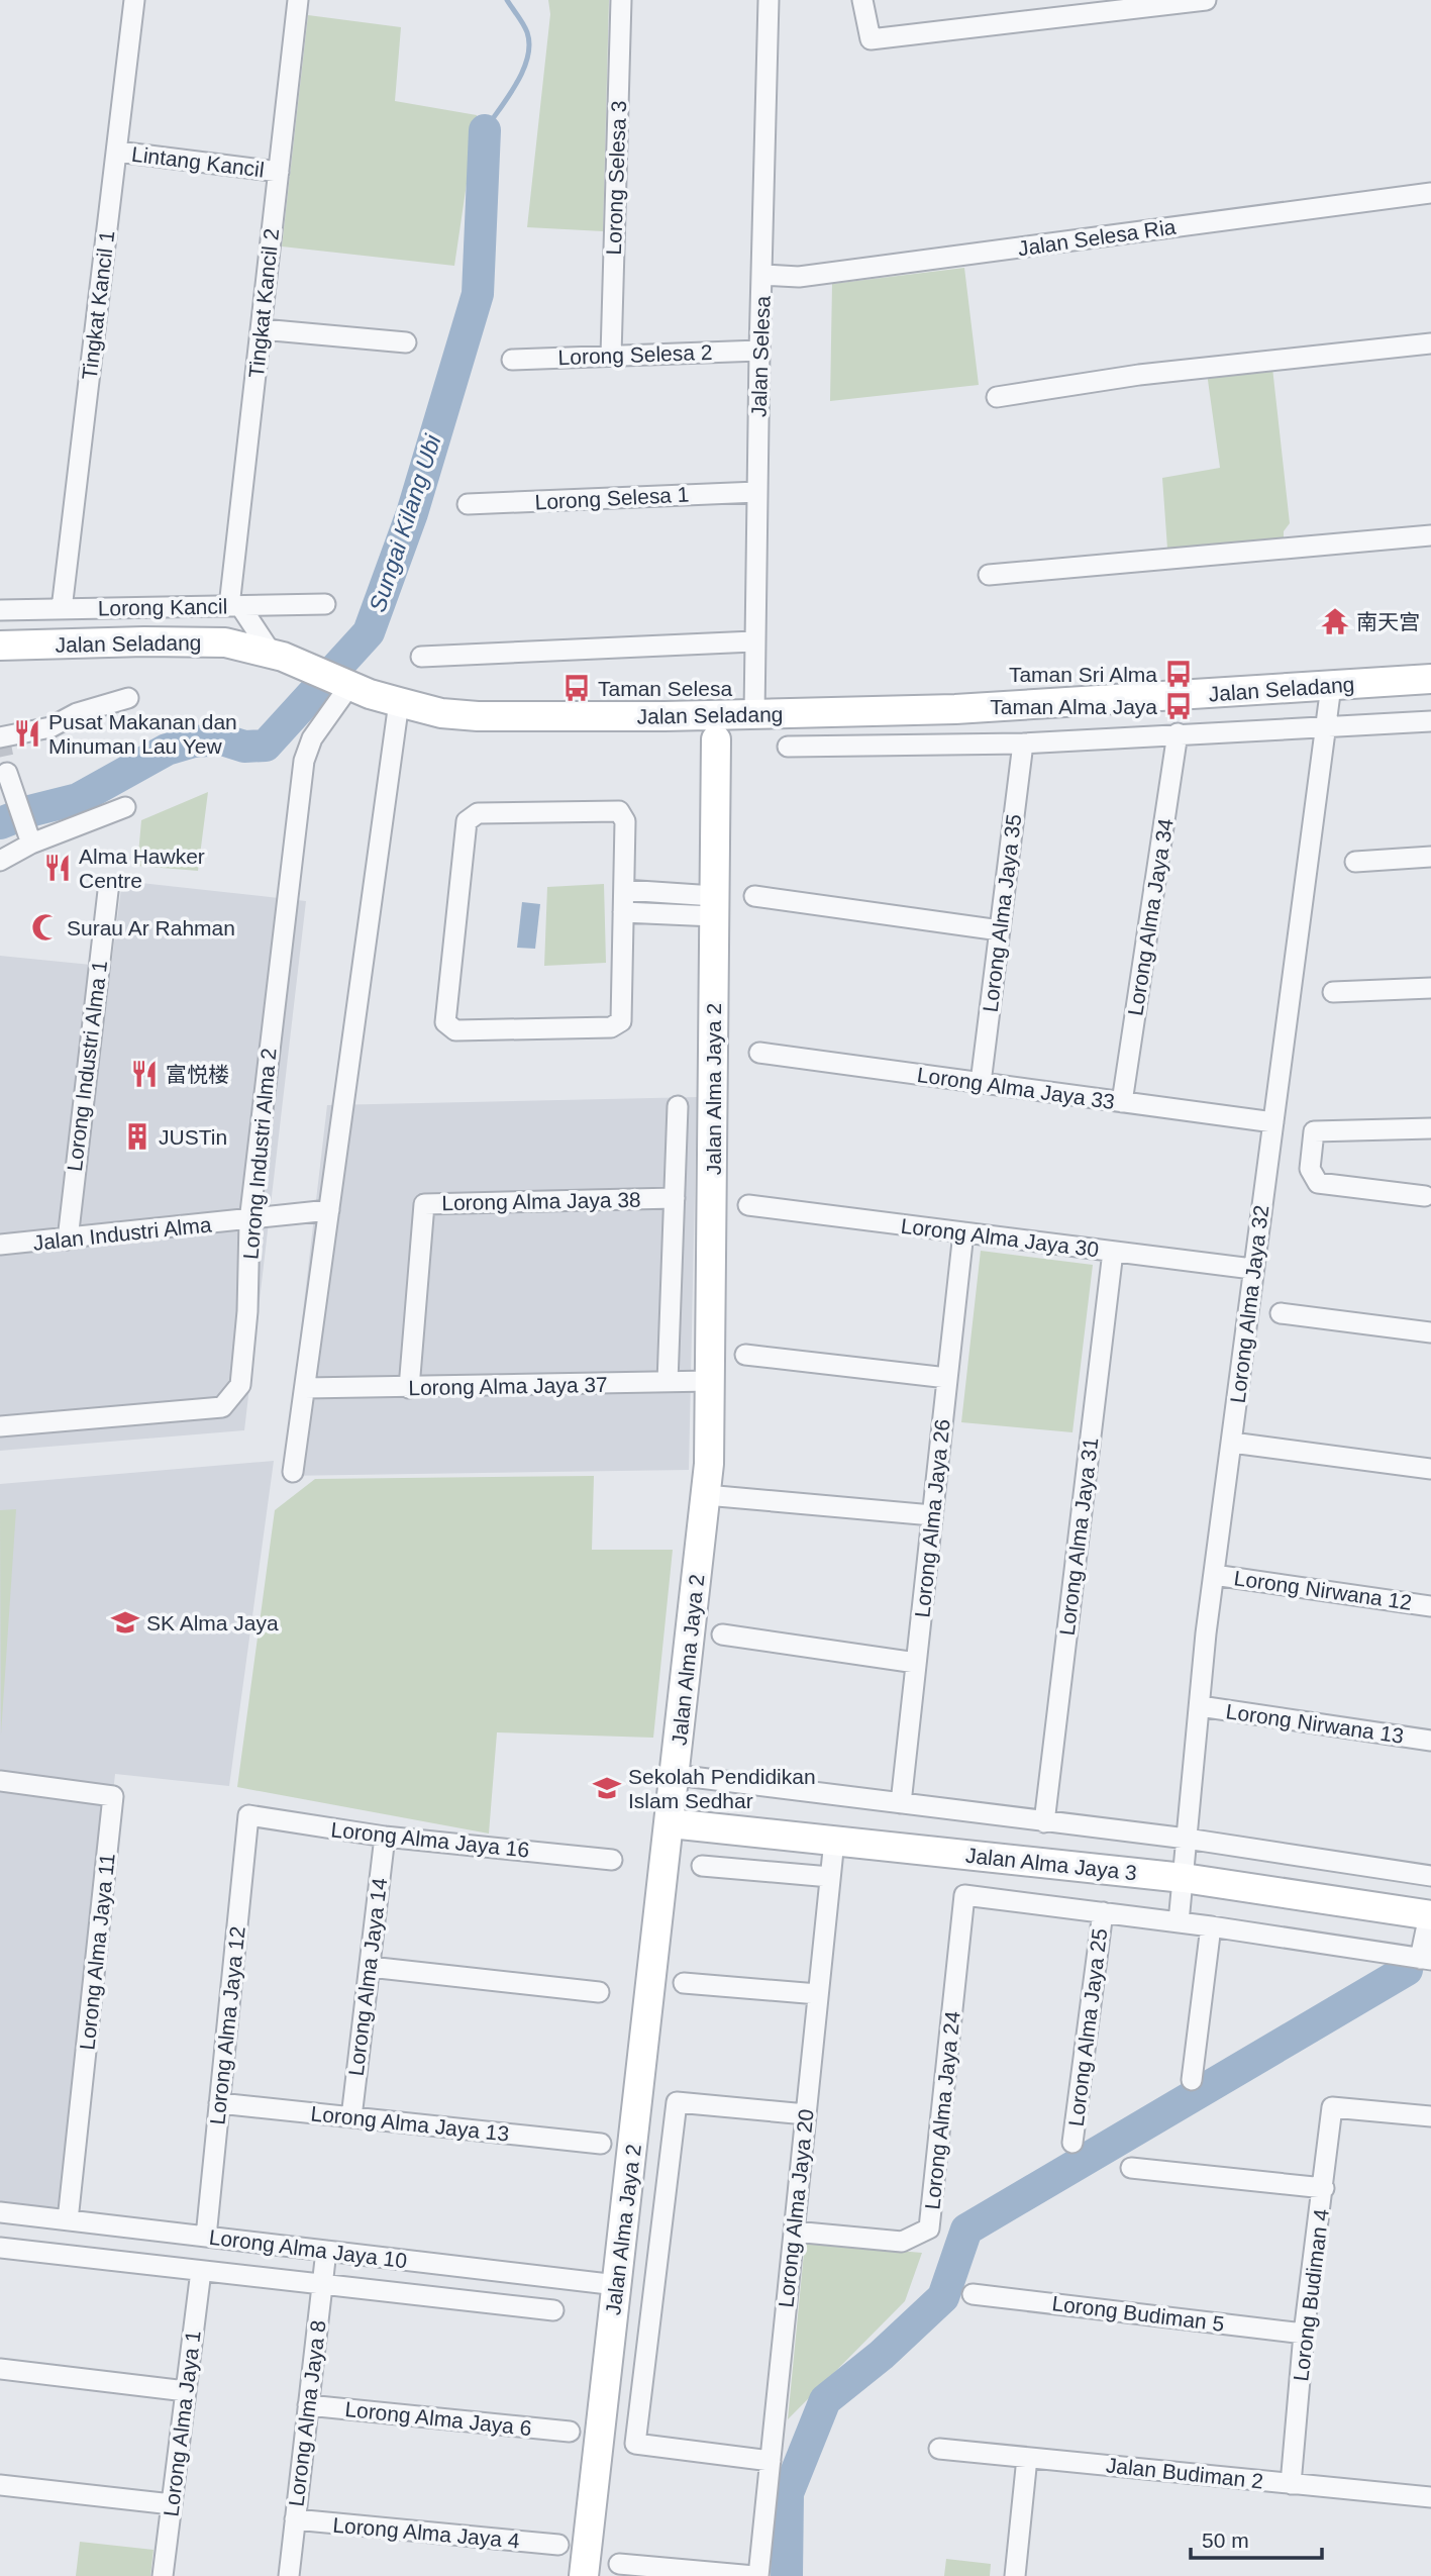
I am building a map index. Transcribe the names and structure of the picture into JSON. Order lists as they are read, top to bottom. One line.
{"streets":{"street":["Lintang Kancil","Lorong Selesa 3","Jalan Selesa Ria","Tingkat Kancil 2","Tingkat Kancil 1","Lorong Selesa 2","Jalan Selesa","Lorong Selesa 1","Lorong Kancil","Jalan Seladang","Lorong Alma Jaya 35","Lorong Alma Jaya 34","Lorong Industri Alma 1","Lorong Alma Jaya 33","Jalan Alma Jaya 2","Lorong Industri Alma 2","Lorong Alma Jaya 38","Jalan Industri Alma","Lorong Alma Jaya 30","Lorong Alma Jaya 32","Lorong Alma Jaya 37","Lorong Alma Jaya 26","Lorong Alma Jaya 31","Lorong Nirwana 12","Lorong Nirwana 13","Lorong Alma Jaya 16","Jalan Alma Jaya 3","Lorong Alma Jaya 11","Lorong Alma Jaya 14","Lorong Alma Jaya 12","Lorong Alma Jaya 25","Lorong Alma Jaya 24","Lorong Alma Jaya 13","Lorong Alma Jaya 20","Lorong Alma Jaya 10","Lorong Budiman 4","Lorong Budiman 5","Lorong Alma Jaya 8","Lorong Alma Jaya 6","Lorong Alma Jaya 1","Jalan Budiman 2","Lorong Alma Jaya 4"]},"crossings":[["Lintang Kancil","Tingkat Kancil 2"],["Lintang Kancil","Tingkat Kancil 1"],["Lorong Selesa 3","Lorong Selesa 2"],["Jalan Selesa Ria","Jalan Selesa"],["Tingkat Kancil 2","Lorong Kancil"],["Tingkat Kancil 1","Lorong Kancil"],["Lorong Selesa 2","Jalan Selesa"],["Jalan Selesa","Lorong Selesa 1"],["Jalan Selesa","Jalan Seladang"],["Jalan Seladang","Lorong Alma Jaya 35"],["Jalan Seladang","Lorong Alma Jaya 34"],["Jalan Seladang","Lorong Industri Alma 2"],["Jalan Seladang","Lorong Alma Jaya 32"],["Lorong Alma Jaya 35","Lorong Alma Jaya 33"],["Lorong Alma Jaya 34","Lorong Alma Jaya 33"],["Lorong Industri Alma 1","Jalan Industri Alma"],["Lorong Alma Jaya 33","Lorong Alma Jaya 32"],["Jalan Alma Jaya 2","Lorong Alma Jaya 37"],["Jalan Alma Jaya 2","Jalan Alma Jaya 3"],["Jalan Alma Jaya 2","Lorong Alma Jaya 20"],["Jalan Alma Jaya 2","Lorong Alma Jaya 10"],["Lorong Industri Alma 2","Jalan Industri Alma"],["Lorong Alma Jaya 38","Lorong Alma Jaya 37"],["Lorong Alma Jaya 30","Lorong Alma Jaya 32"],["Lorong Alma Jaya 30","Lorong Alma Jaya 26"],["Lorong Alma Jaya 30","Lorong Alma Jaya 31"],["Lorong Alma Jaya 32","Lorong Nirwana 12"],["Lorong Alma Jaya 32","Lorong Nirwana 13"],["Lorong Alma Jaya 32","Jalan Alma Jaya 3"],["Lorong Alma Jaya 26","Jalan Alma Jaya 3"],["Lorong Alma Jaya 31","Jalan Alma Jaya 3"],["Lorong Alma Jaya 16","Lorong Alma Jaya 14"],["Lorong Alma Jaya 16","Lorong Alma Jaya 12"],["Jalan Alma Jaya 3","Lorong Alma Jaya 25"],["Jalan Alma Jaya 3","Lorong Alma Jaya 24"],["Jalan Alma Jaya 3","Lorong Alma Jaya 20"],["Lorong Alma Jaya 11","Lorong Alma Jaya 10"],["Lorong Alma Jaya 14","Lorong Alma Jaya 13"],["Lorong Alma Jaya 12","Lorong Alma Jaya 13"],["Lorong Alma Jaya 12","Lorong Alma Jaya 10"],["Lorong Alma Jaya 24","Lorong Alma Jaya 20"],["Lorong Alma Jaya 10","Lorong Alma Jaya 8"],["Lorong Alma Jaya 10","Lorong Alma Jaya 1"],["Lorong Budiman 4","Lorong Budiman 5"],["Lorong Budiman 4","Jalan Budiman 2"],["Lorong Alma Jaya 8","Lorong Alma Jaya 6"],["Lorong Alma Jaya 8","Lorong Alma Jaya 4"]],"water":["Sungai Kilang Ubi"],"places":{"temple":["南天宫"],"bus stop":["Taman Sri Alma","Taman Selesa","Taman Alma Jaya"],"restaurant":["Pusat Makanan dan Minuman Lau Yew","Alma Hawker Centre","富悦楼"],"mosque":["Surau Ar Rahman"],"building":["JUSTin"],"school or university":["SK Alma Jaya","Sekolah Pendidikan Islam Sedhar"]},"scale_bar":"50 m"}
